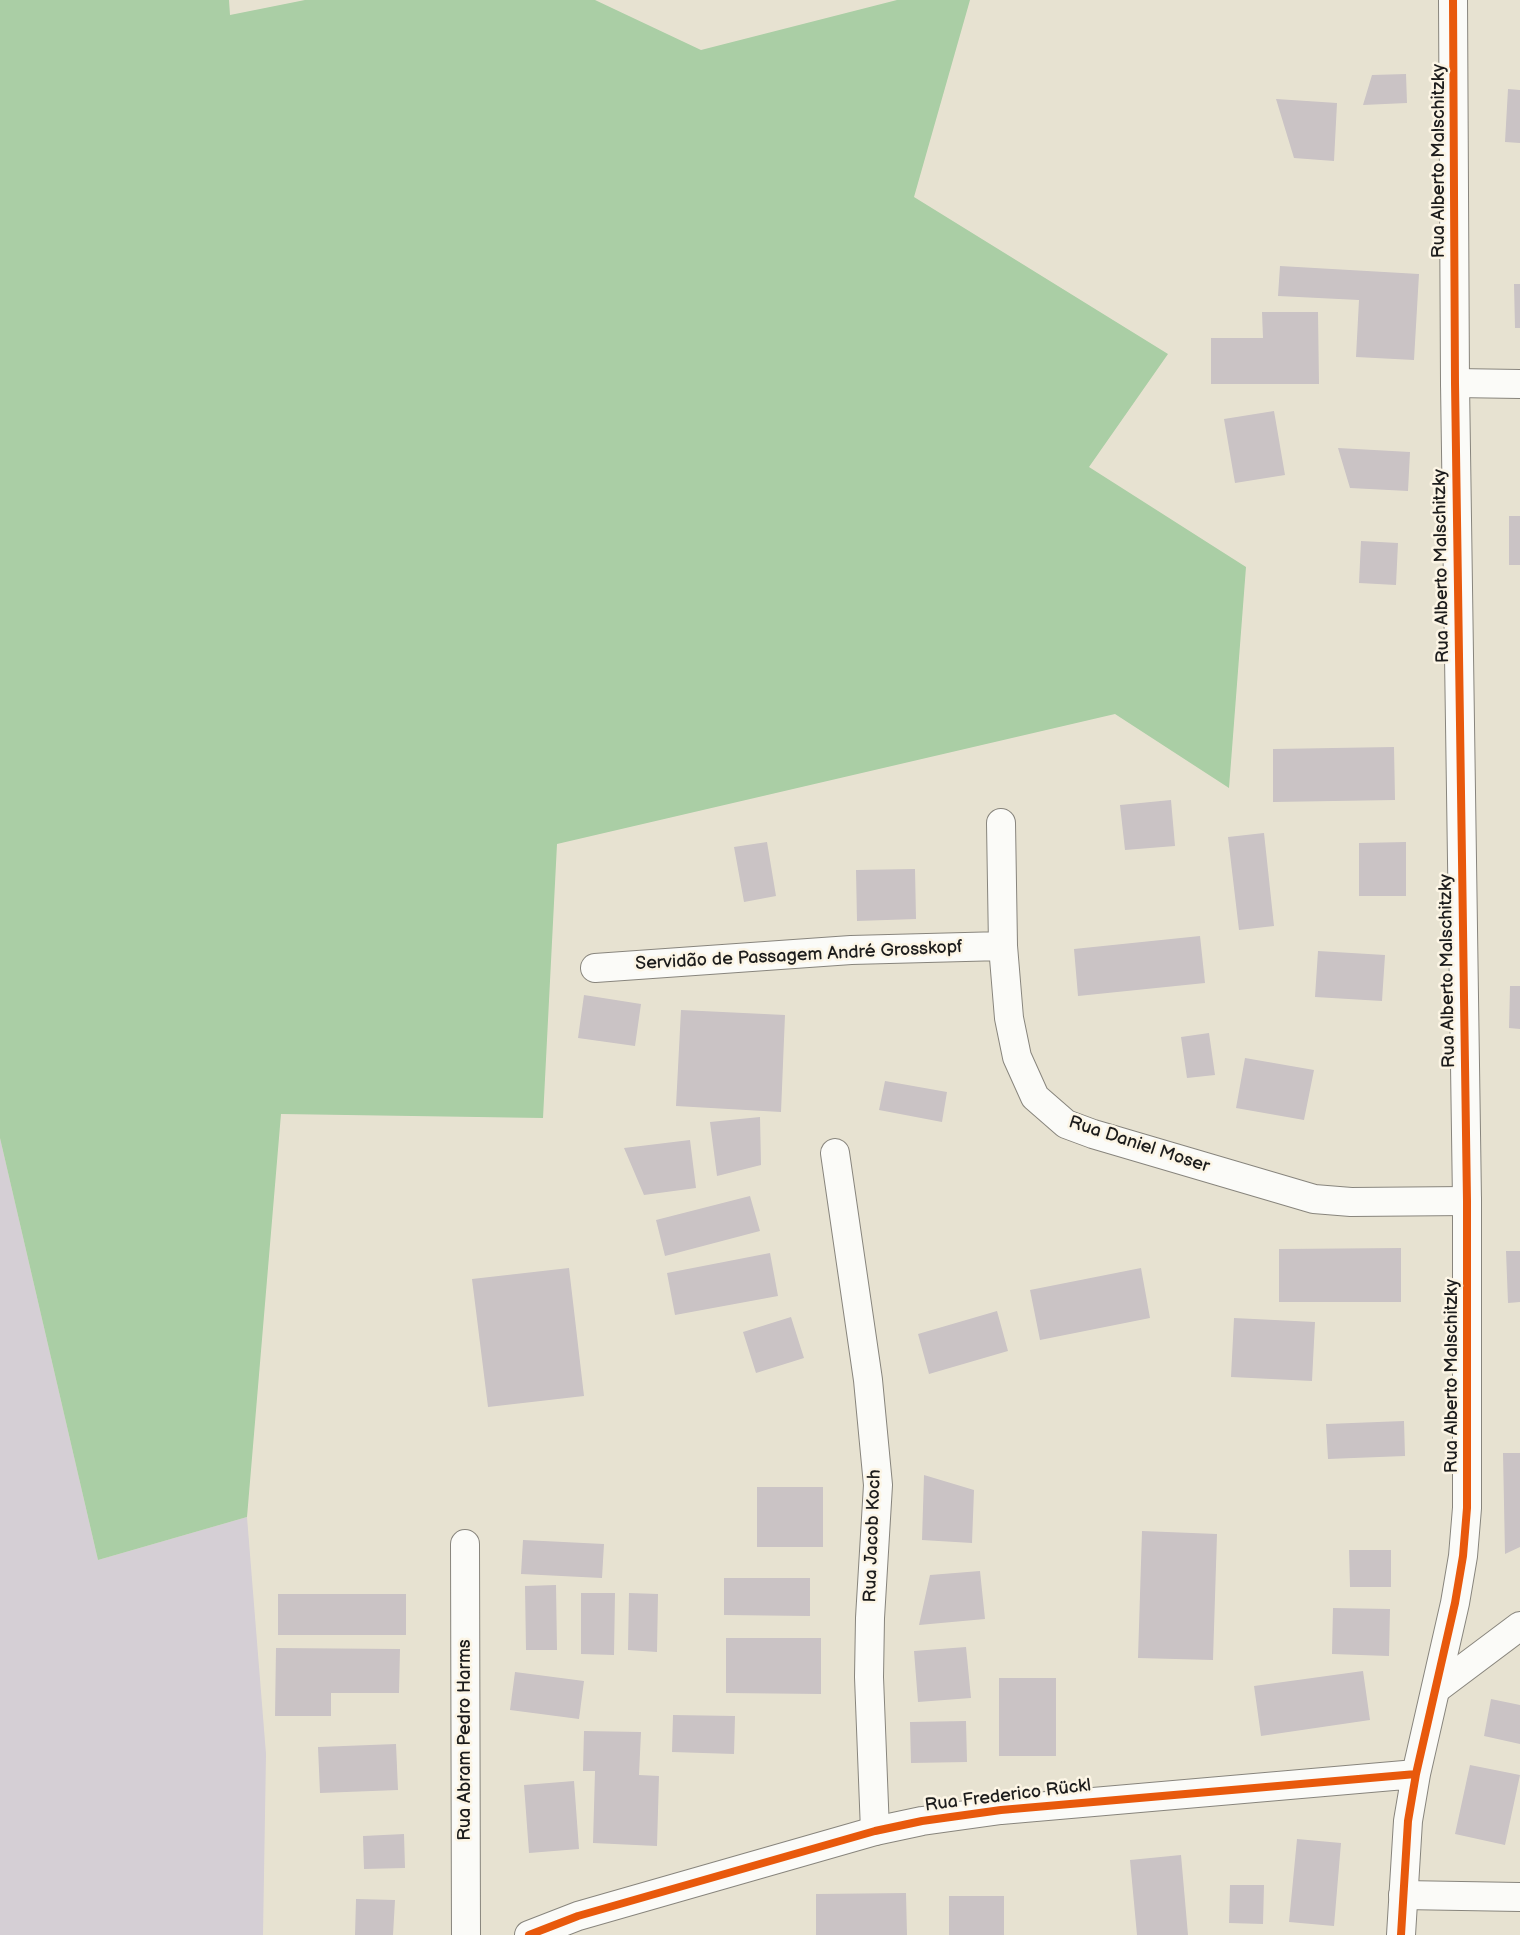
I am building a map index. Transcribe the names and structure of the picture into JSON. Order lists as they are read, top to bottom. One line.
{"streets":{"street":["Rua Alberto Malschitzky","Servidão de Passagem André Grosskopf","Rua Daniel Moser","Rua Jacob Koch","Rua Abram Pedro Harms","Rua Frederico Rückl"]},"crossings":[["Rua Alberto Malschitzky","Rua Daniel Moser"],["Rua Alberto Malschitzky","Rua Frederico Rückl"],["Servidão de Passagem André Grosskopf","Rua Daniel Moser"],["Rua Jacob Koch","Rua Frederico Rückl"]]}
